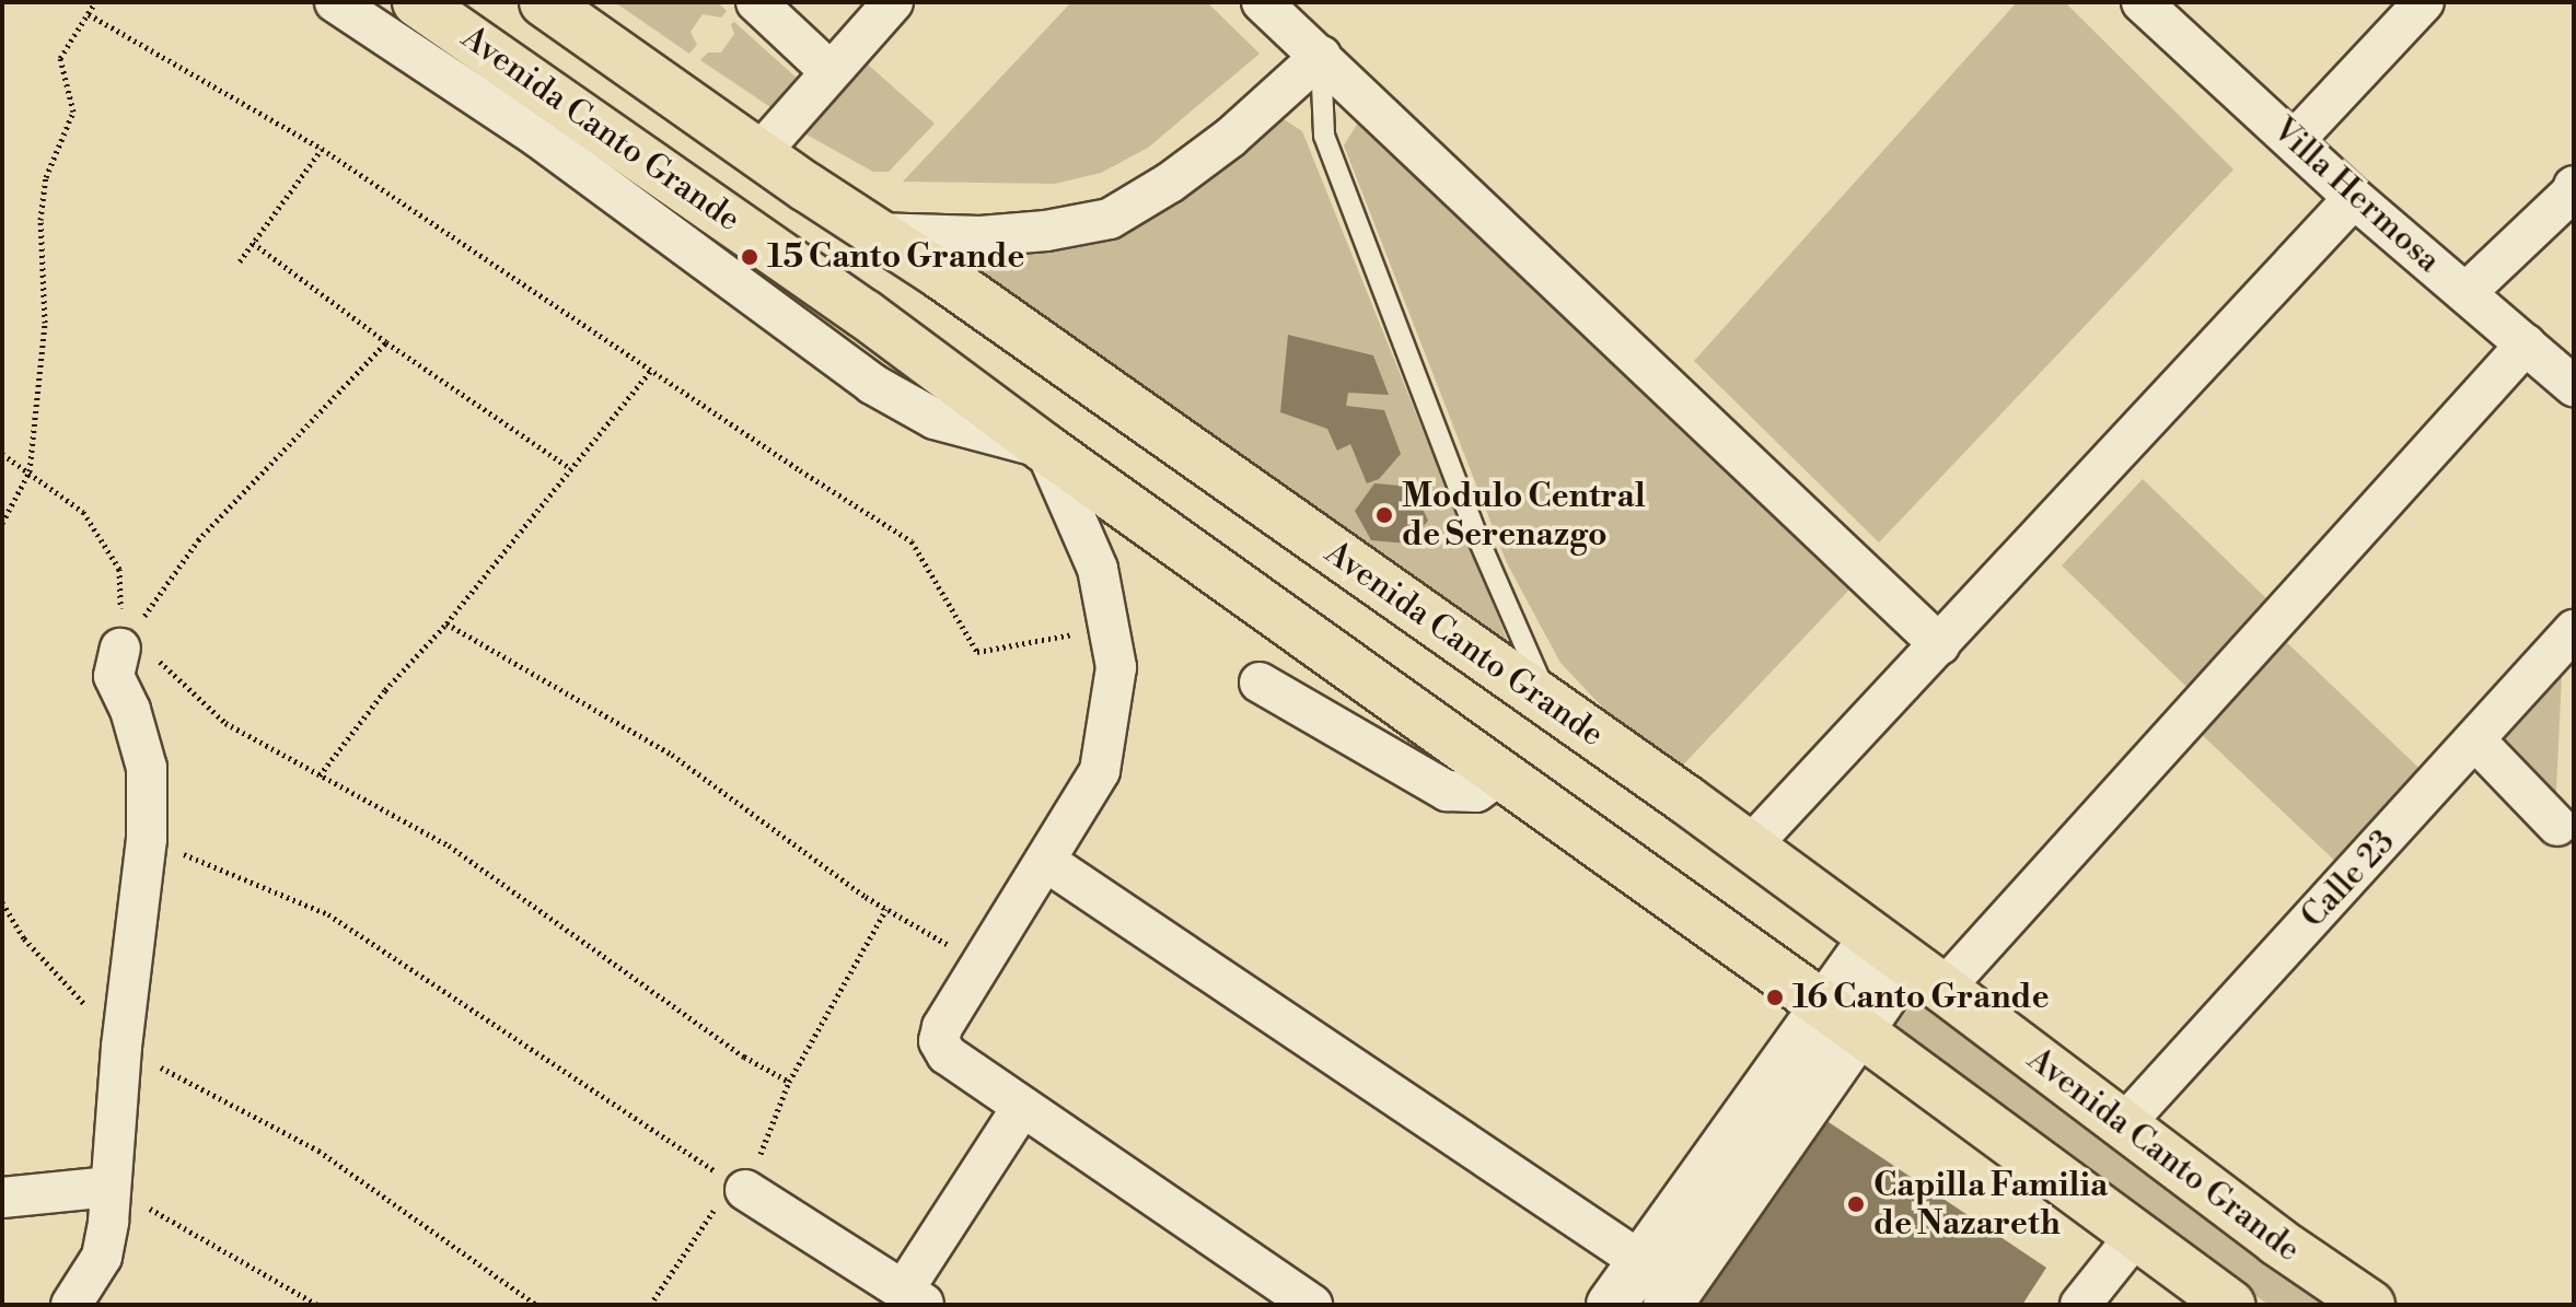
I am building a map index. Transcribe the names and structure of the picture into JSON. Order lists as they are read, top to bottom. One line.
{"streets":{"main road":["Avenida Canto Grande"],"street":["Villa Hermosa","Calle 23"]},"crossings":[["Avenida Canto Grande","Calle 23"]],"places":["15 Canto Grande","Modulo Central de Serenazgo","16 Canto Grande","Capilla Familia de Nazareth"]}
